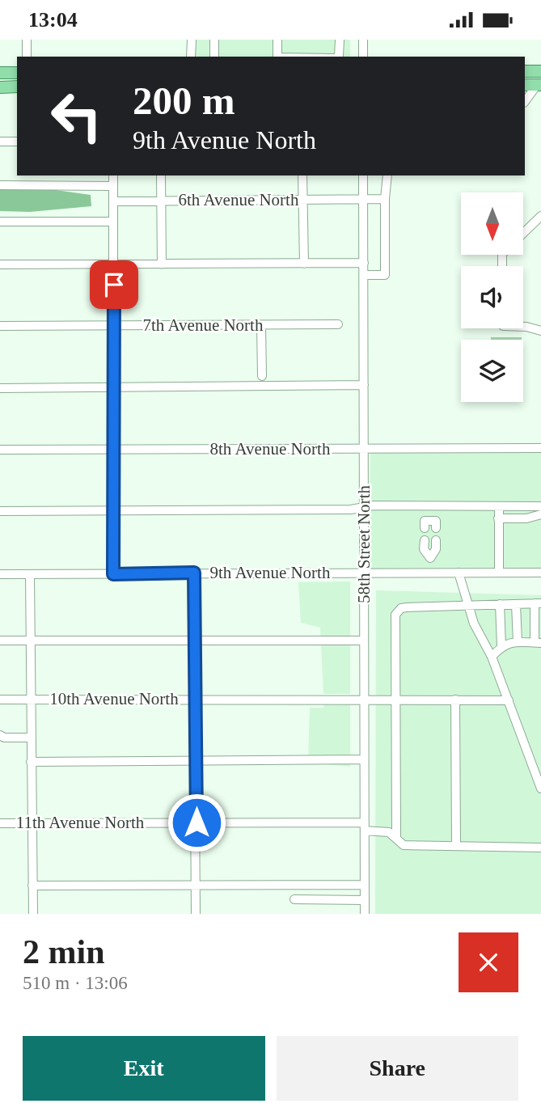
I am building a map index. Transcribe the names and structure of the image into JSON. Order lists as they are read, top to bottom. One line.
{"streets":{"street":["6th Avenue North","7th Avenue North","8th Avenue North","58th Street North","9th Avenue North","10th Avenue North","11th Avenue North"]},"crossings":[["6th Avenue North","58th Street North"],["8th Avenue North","58th Street North"],["58th Street North","9th Avenue North"],["58th Street North","10th Avenue North"],["58th Street North","11th Avenue North"]],"north":"bottom","page":{"status":"13:04","turn":["200 m","9th Avenue North"],"heading":["2 min","510 m · 13:06"],"buttons":["Exit","Share"]}}
